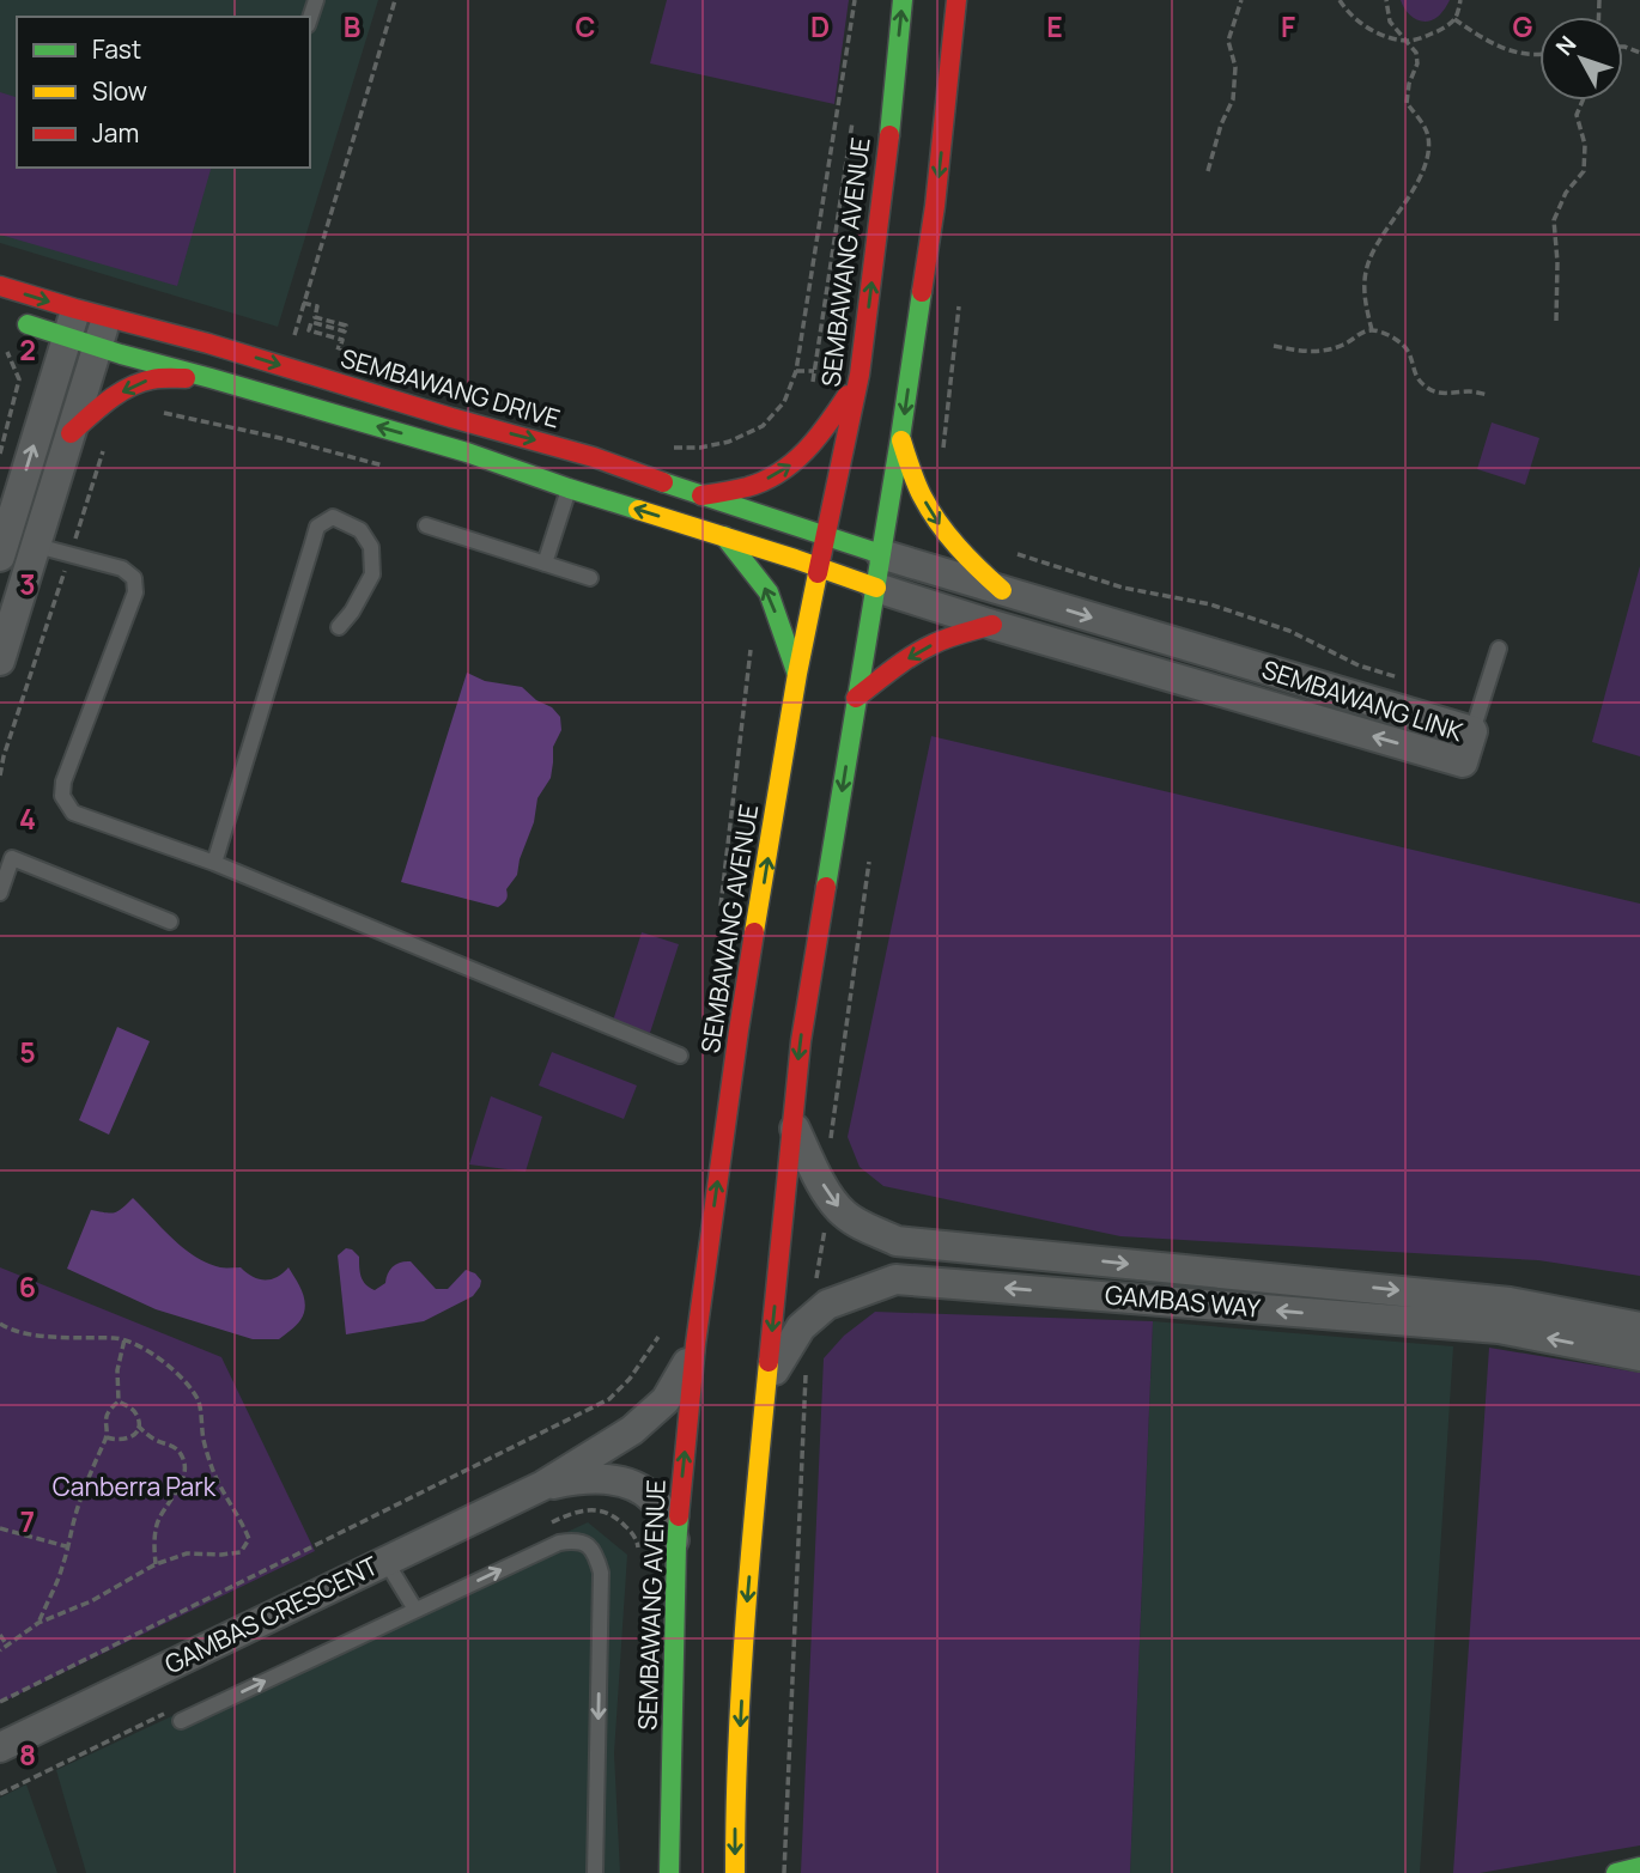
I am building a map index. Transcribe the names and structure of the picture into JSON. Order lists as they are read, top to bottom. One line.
{"streets":{"main road":["SEMBAWANG AVENUE","SEMBAWANG DRIVE"],"street":["SEMBAWANG LINK","GAMBAS WAY","GAMBAS CRESCENT"]},"crossings":[["SEMBAWANG AVENUE","SEMBAWANG DRIVE"],["SEMBAWANG AVENUE","GAMBAS CRESCENT"],["SEMBAWANG DRIVE","SEMBAWANG LINK"]],"parks":["Canberra Park"],"legend":["Fast","Slow","Jam"],"north":"top left","grid":{"columns":["B","C","D","E","F","G"],"rows":["2","3","4","5","6","7","8"]}}
